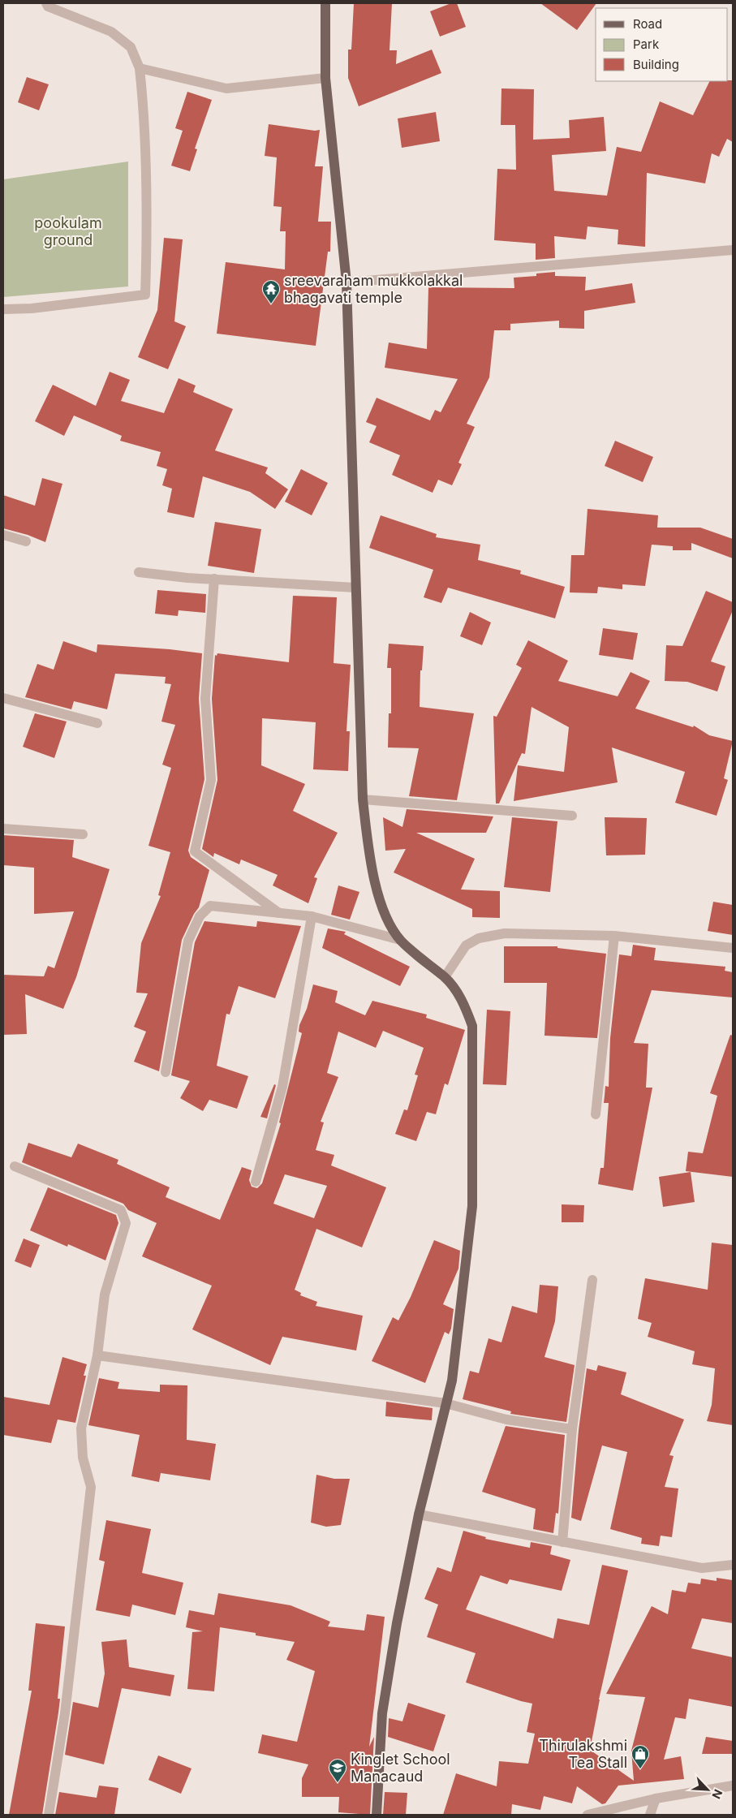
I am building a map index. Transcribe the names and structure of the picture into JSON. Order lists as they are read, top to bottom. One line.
{"parks":["pookulam ground"],"places":{"temple":["sreevaraham mukkolakkal bhagavati temple"],"shop":["Thirulakshmi Tea Stall"],"school or university":["Kinglet School Manacaud"]},"legend":["Road","Park","Building"],"north":"bottom right"}
